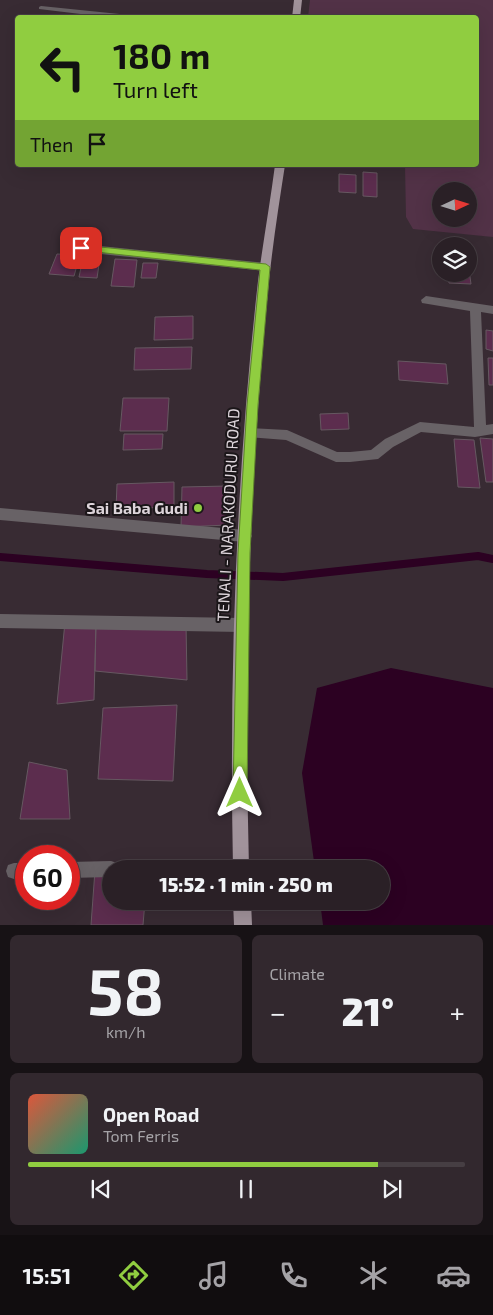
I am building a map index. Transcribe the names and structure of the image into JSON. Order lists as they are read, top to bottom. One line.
{"streets":{"main road":["TENALI - NARAKODURU ROAD"]},"places":["Sai Baba Gudi"],"north":"right","page":{"turn":["180 m","Turn left"],"then":"Then","limit":"60","trip":"15:52 · 1 min · 250 m","tile":[["58","km/h"],"Climate"],"heat":["−","21°","+"],"song":["Open Road","Tom Ferris"],"tabs":"15:51"}}
